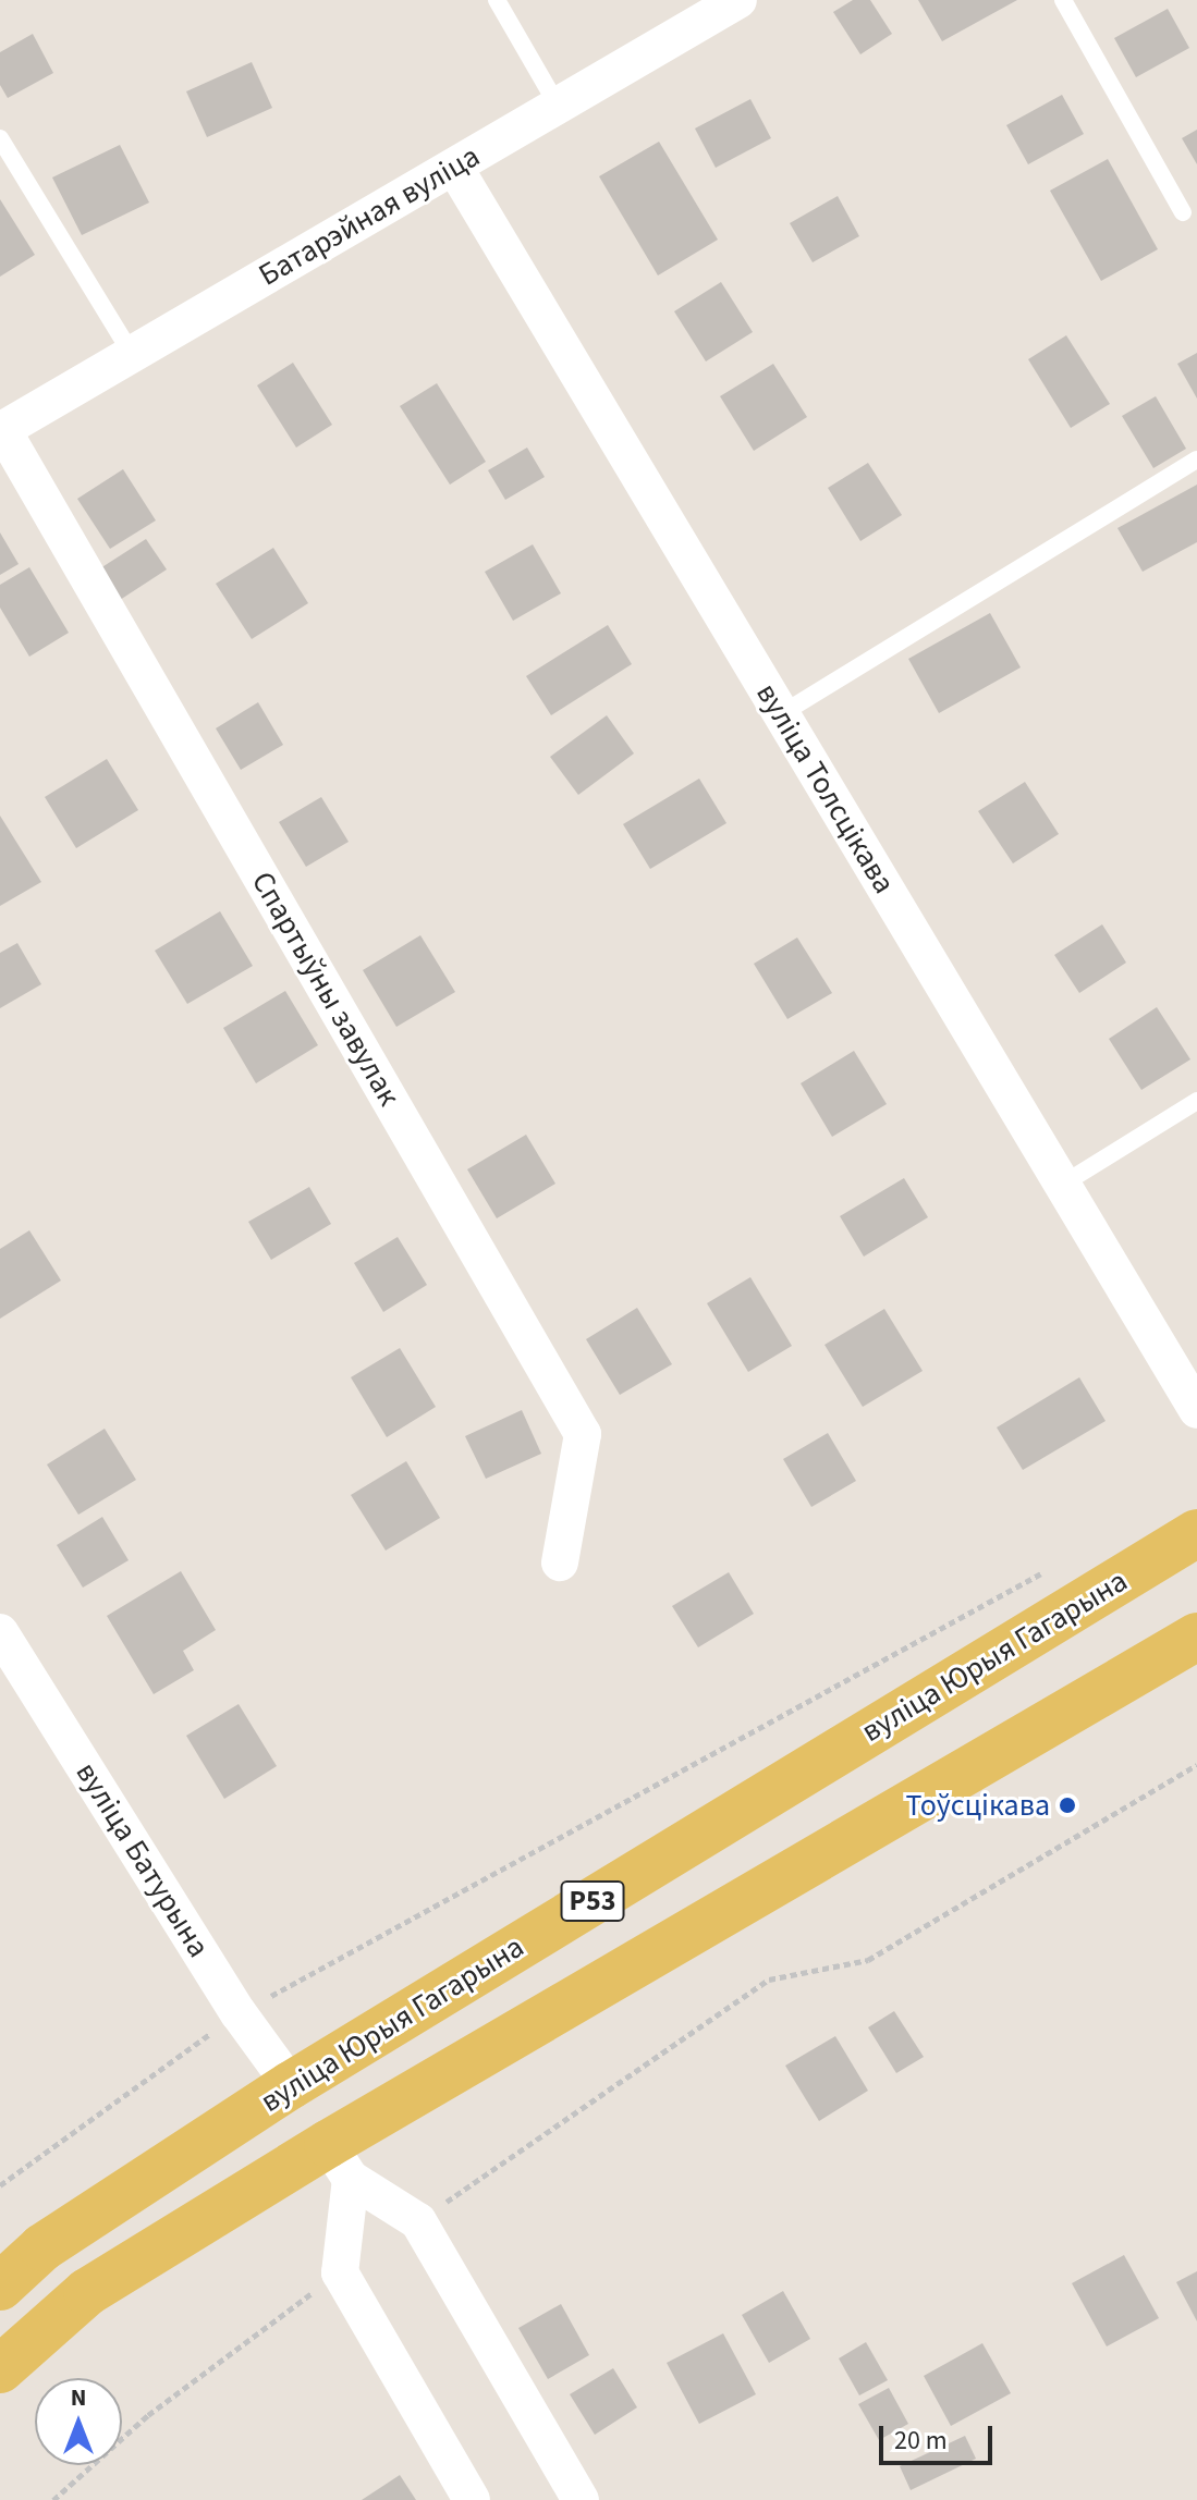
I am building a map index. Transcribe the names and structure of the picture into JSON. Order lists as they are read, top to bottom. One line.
{"streets":{"main road":["вуліца Юрыя Гагарына","Р53"],"street":["Батарэйная вуліца","вуліца Толсцікава","Спартыўны завулак","вуліца Батурына"]},"crossings":[["Батарэйная вуліца","вуліца Толсцікава"],["Батарэйная вуліца","Спартыўны завулак"],["вуліца Юрыя Гагарына","вуліца Батурына"]],"places":["Тоўсцікава"],"scale_bar":"20 m","north":"top"}
